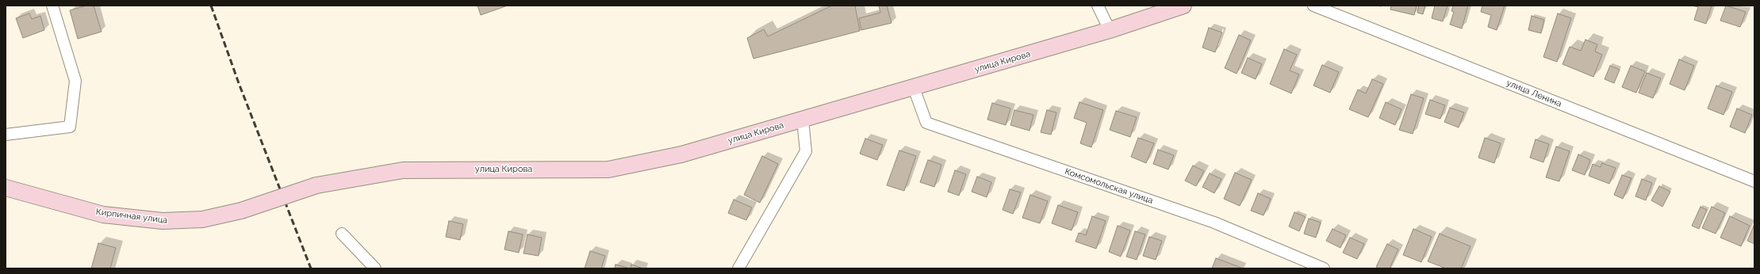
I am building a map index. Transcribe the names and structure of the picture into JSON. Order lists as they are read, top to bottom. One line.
{"streets":{"main road":["улица Кирова","Кирпичная улица"],"street":["улица Ленина","Комсомольская улица"]},"crossings":[["улица Кирова","Комсомольская улица"],["улица Кирова","Кирпичная улица"]]}
